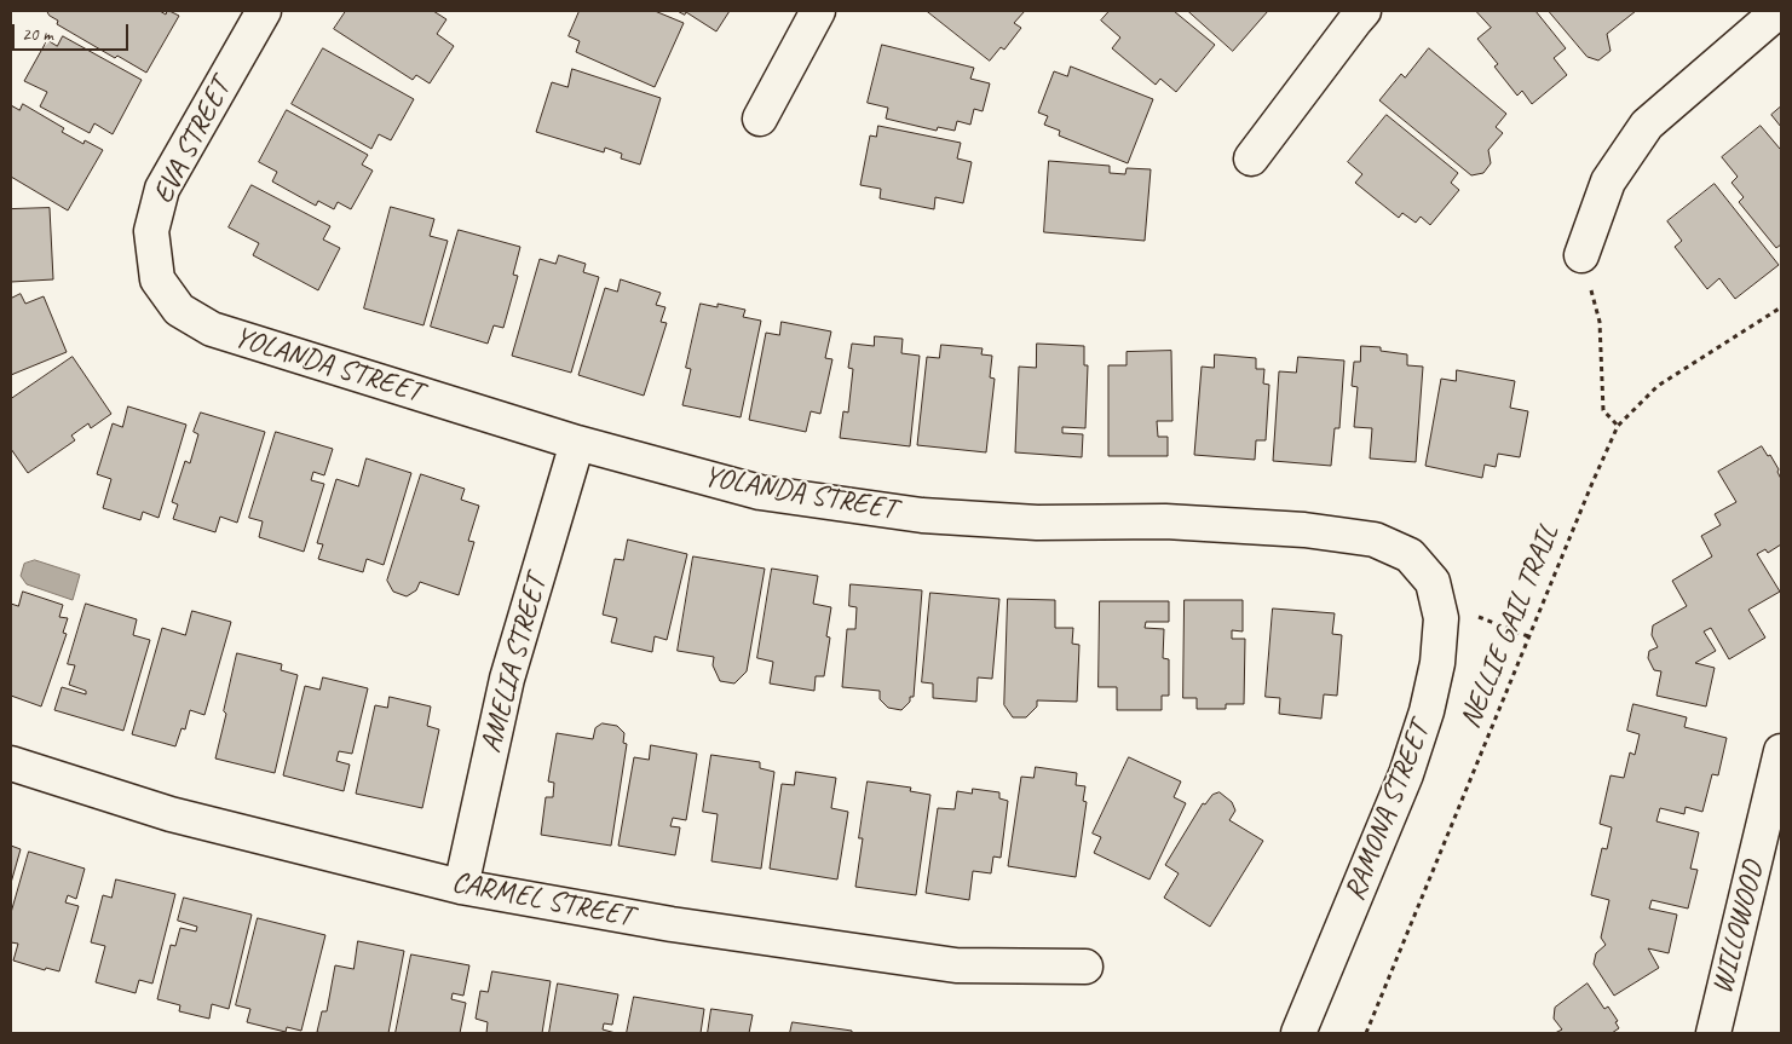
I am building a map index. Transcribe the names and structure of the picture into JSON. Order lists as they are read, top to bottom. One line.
{"streets":{"street":["EVA STREET","YOLANDA STREET","AMELIA STREET","RAMONA STREET","CARMEL STREET","WILLOWOOD"],"path":["NELLIE GAIL TRAIL"]},"crossings":[["EVA STREET","YOLANDA STREET"],["YOLANDA STREET","AMELIA STREET"],["YOLANDA STREET","RAMONA STREET"],["AMELIA STREET","CARMEL STREET"]],"scale_bar":"20 m"}
